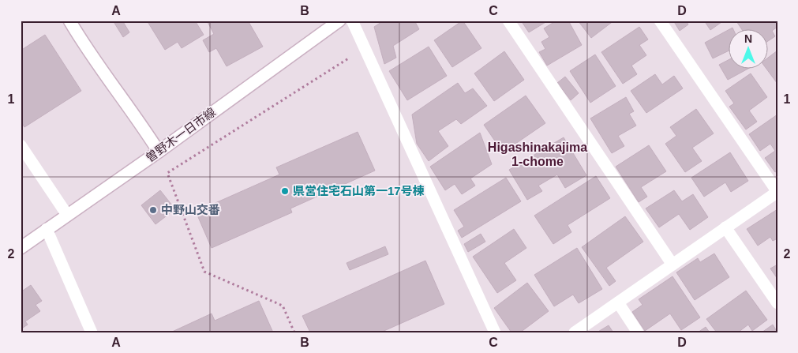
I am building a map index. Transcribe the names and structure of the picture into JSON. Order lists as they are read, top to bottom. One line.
{"streets":{"street":["曽野木一日市線"]},"districts":["Higashinakajima 1-chome"],"places":["県営住宅石山第一17号棟","中野山交番"],"north":"top","grid":{"columns":["A","B","C","D"],"rows":["1","2"]}}
